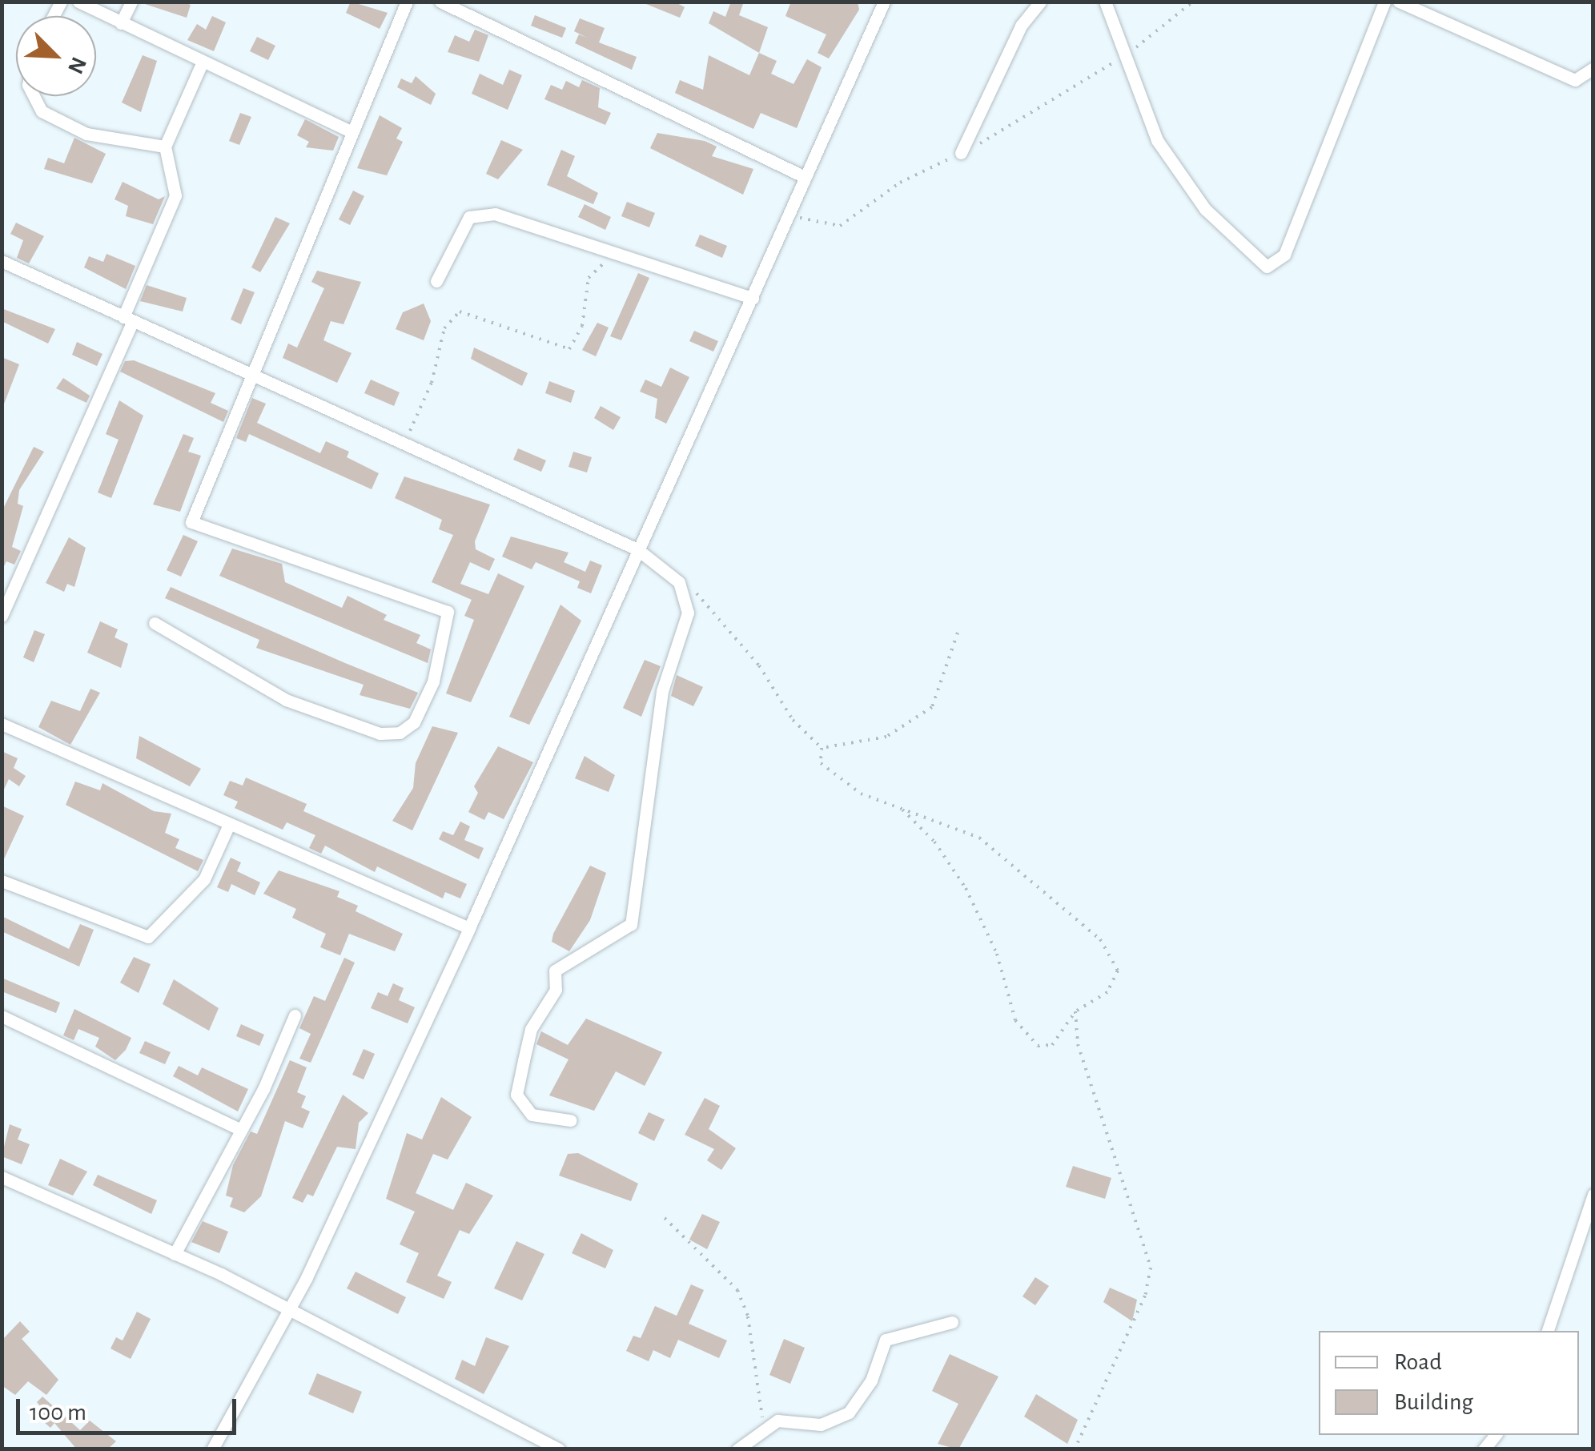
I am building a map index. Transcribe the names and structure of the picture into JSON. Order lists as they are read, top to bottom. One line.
{"legend":["Road","Building"],"scale_bar":"100 m","north":"bottom right"}
